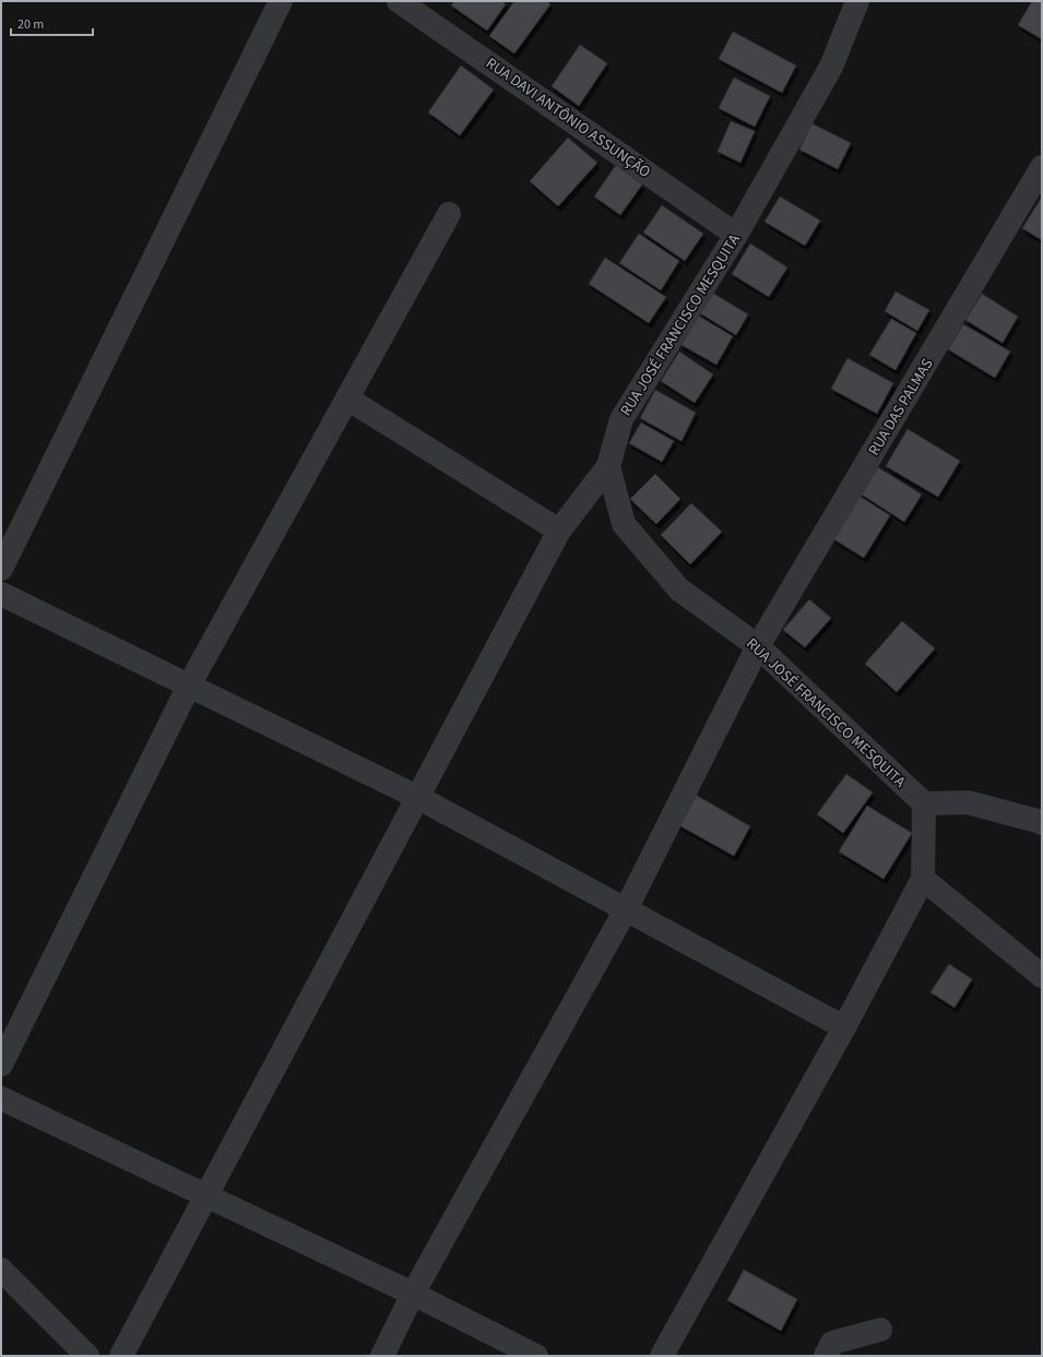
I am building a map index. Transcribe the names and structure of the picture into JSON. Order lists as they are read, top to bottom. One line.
{"streets":{"street":["RUA DAVI ANTÔNIO ASSUNÇÃO","RUA JOSÉ FRANCISCO MESQUITA","RUA DAS PALMAS"]},"crossings":[["RUA DAVI ANTÔNIO ASSUNÇÃO","RUA JOSÉ FRANCISCO MESQUITA"],["RUA JOSÉ FRANCISCO MESQUITA","RUA DAS PALMAS"]],"scale_bar":"20 m"}
